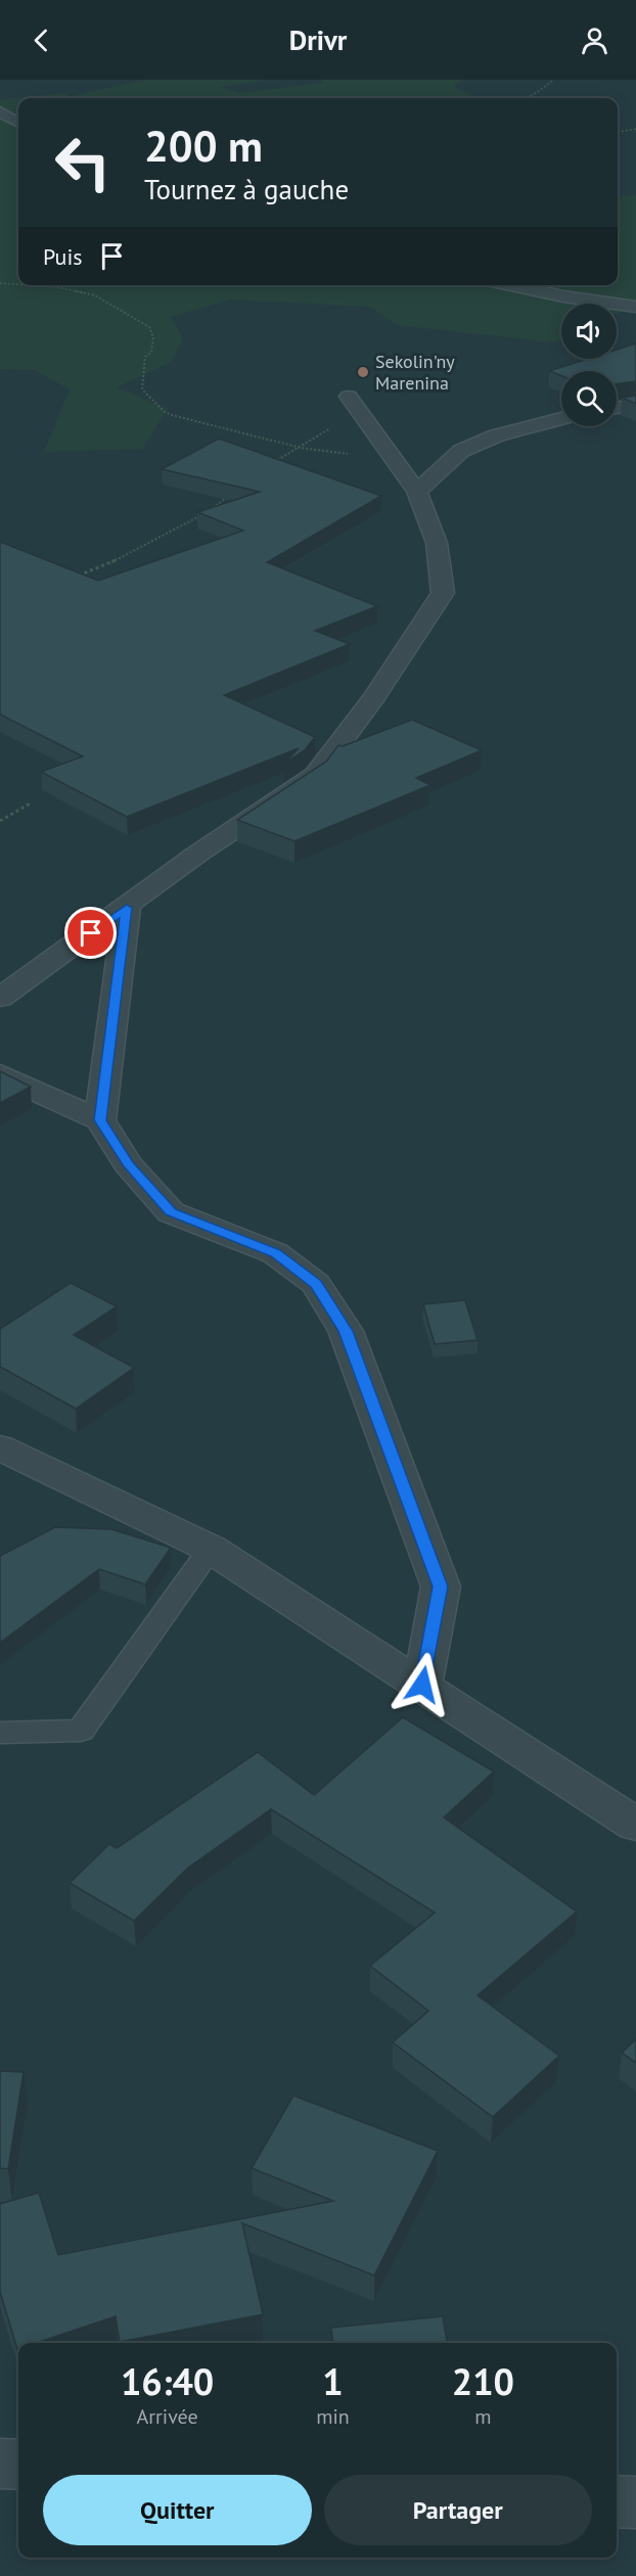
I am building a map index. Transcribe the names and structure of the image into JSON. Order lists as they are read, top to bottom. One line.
{"places":["Sekolin'ny Marenina"],"page":{"header":"Drivr","turn":["200 m","Tournez à gauche"],"then":"Puis","eta":["16:40","Arrivée","1","min","210","m"],"buttons":["Quitter","Partager"]}}
